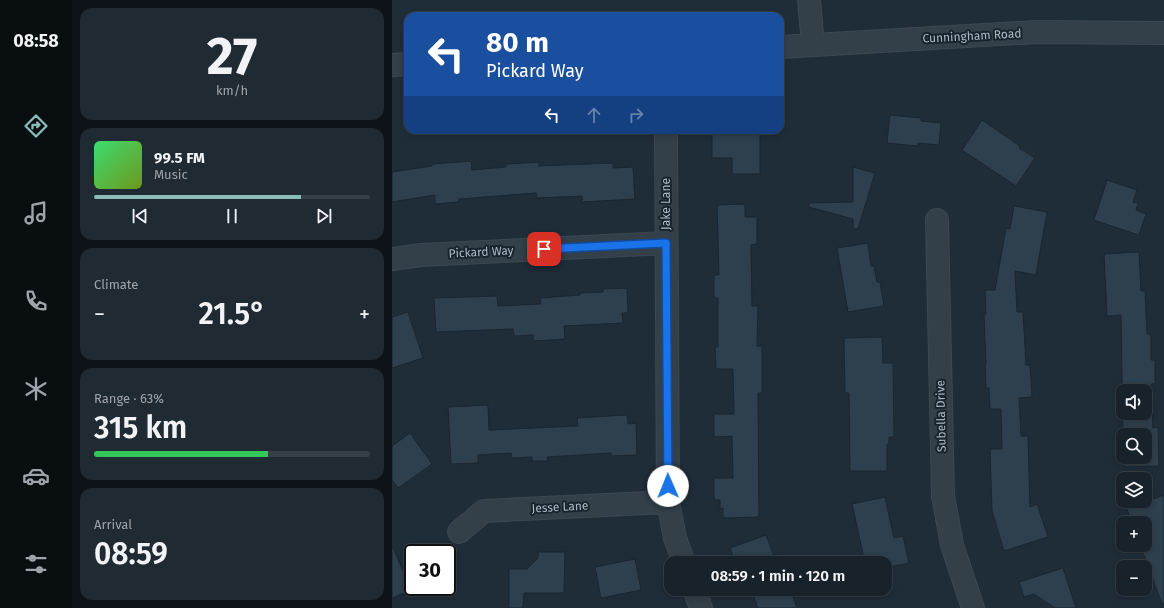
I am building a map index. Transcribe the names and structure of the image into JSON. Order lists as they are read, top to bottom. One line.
{"streets":{"street":["Cunningham Road","Jake Lane","Pickard Way","Subella Drive","Jesse Lane"]},"crossings":[["Jake Lane","Pickard Way"],["Jake Lane","Jesse Lane"]],"page":{"tabs":"08:58","tile":[["27","km/h"],"Climate",["Range · 63%","315 km"],["Arrival","08:59"]],"turn":["80 m","Pickard Way"],"song":["99.5 FM","Music"],"heat":["−","21.5°","+"],"map_buttons":["+","−"],"limit":"30","trip":"08:59 · 1 min · 120 m"}}
